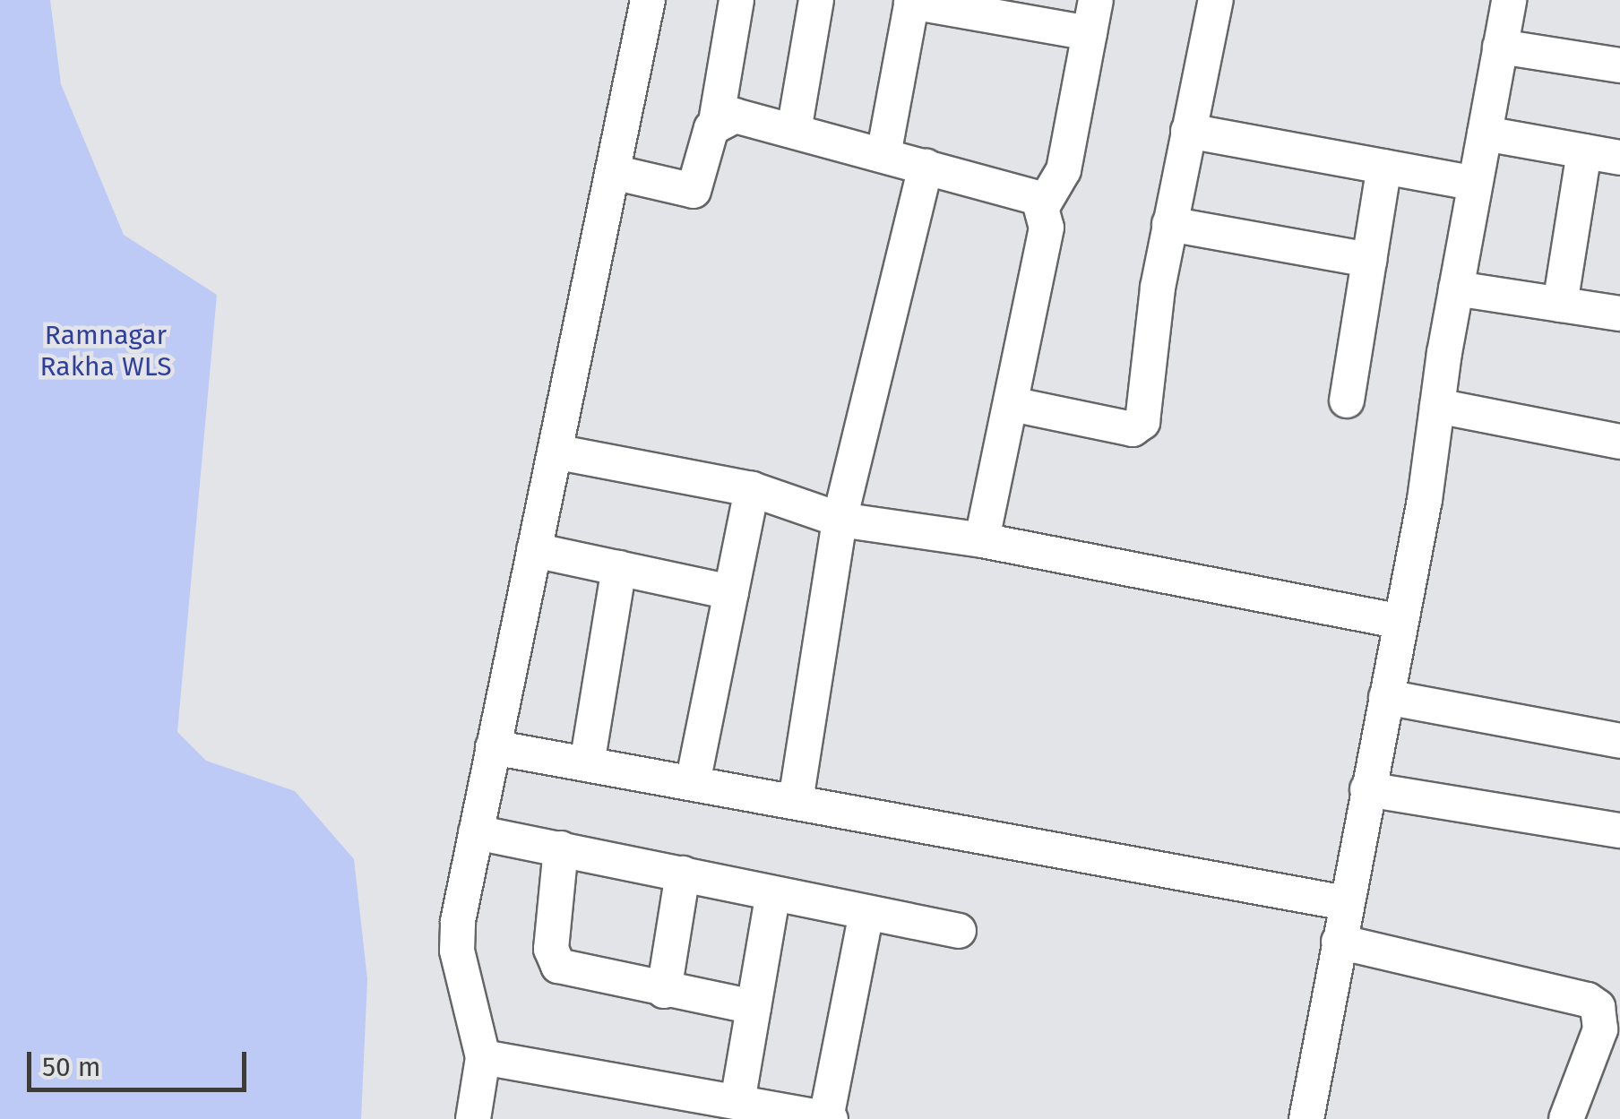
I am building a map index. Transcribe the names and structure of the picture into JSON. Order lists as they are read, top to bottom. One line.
{"parks":["Ramnagar Rakha WLS"],"scale_bar":"50 m"}
